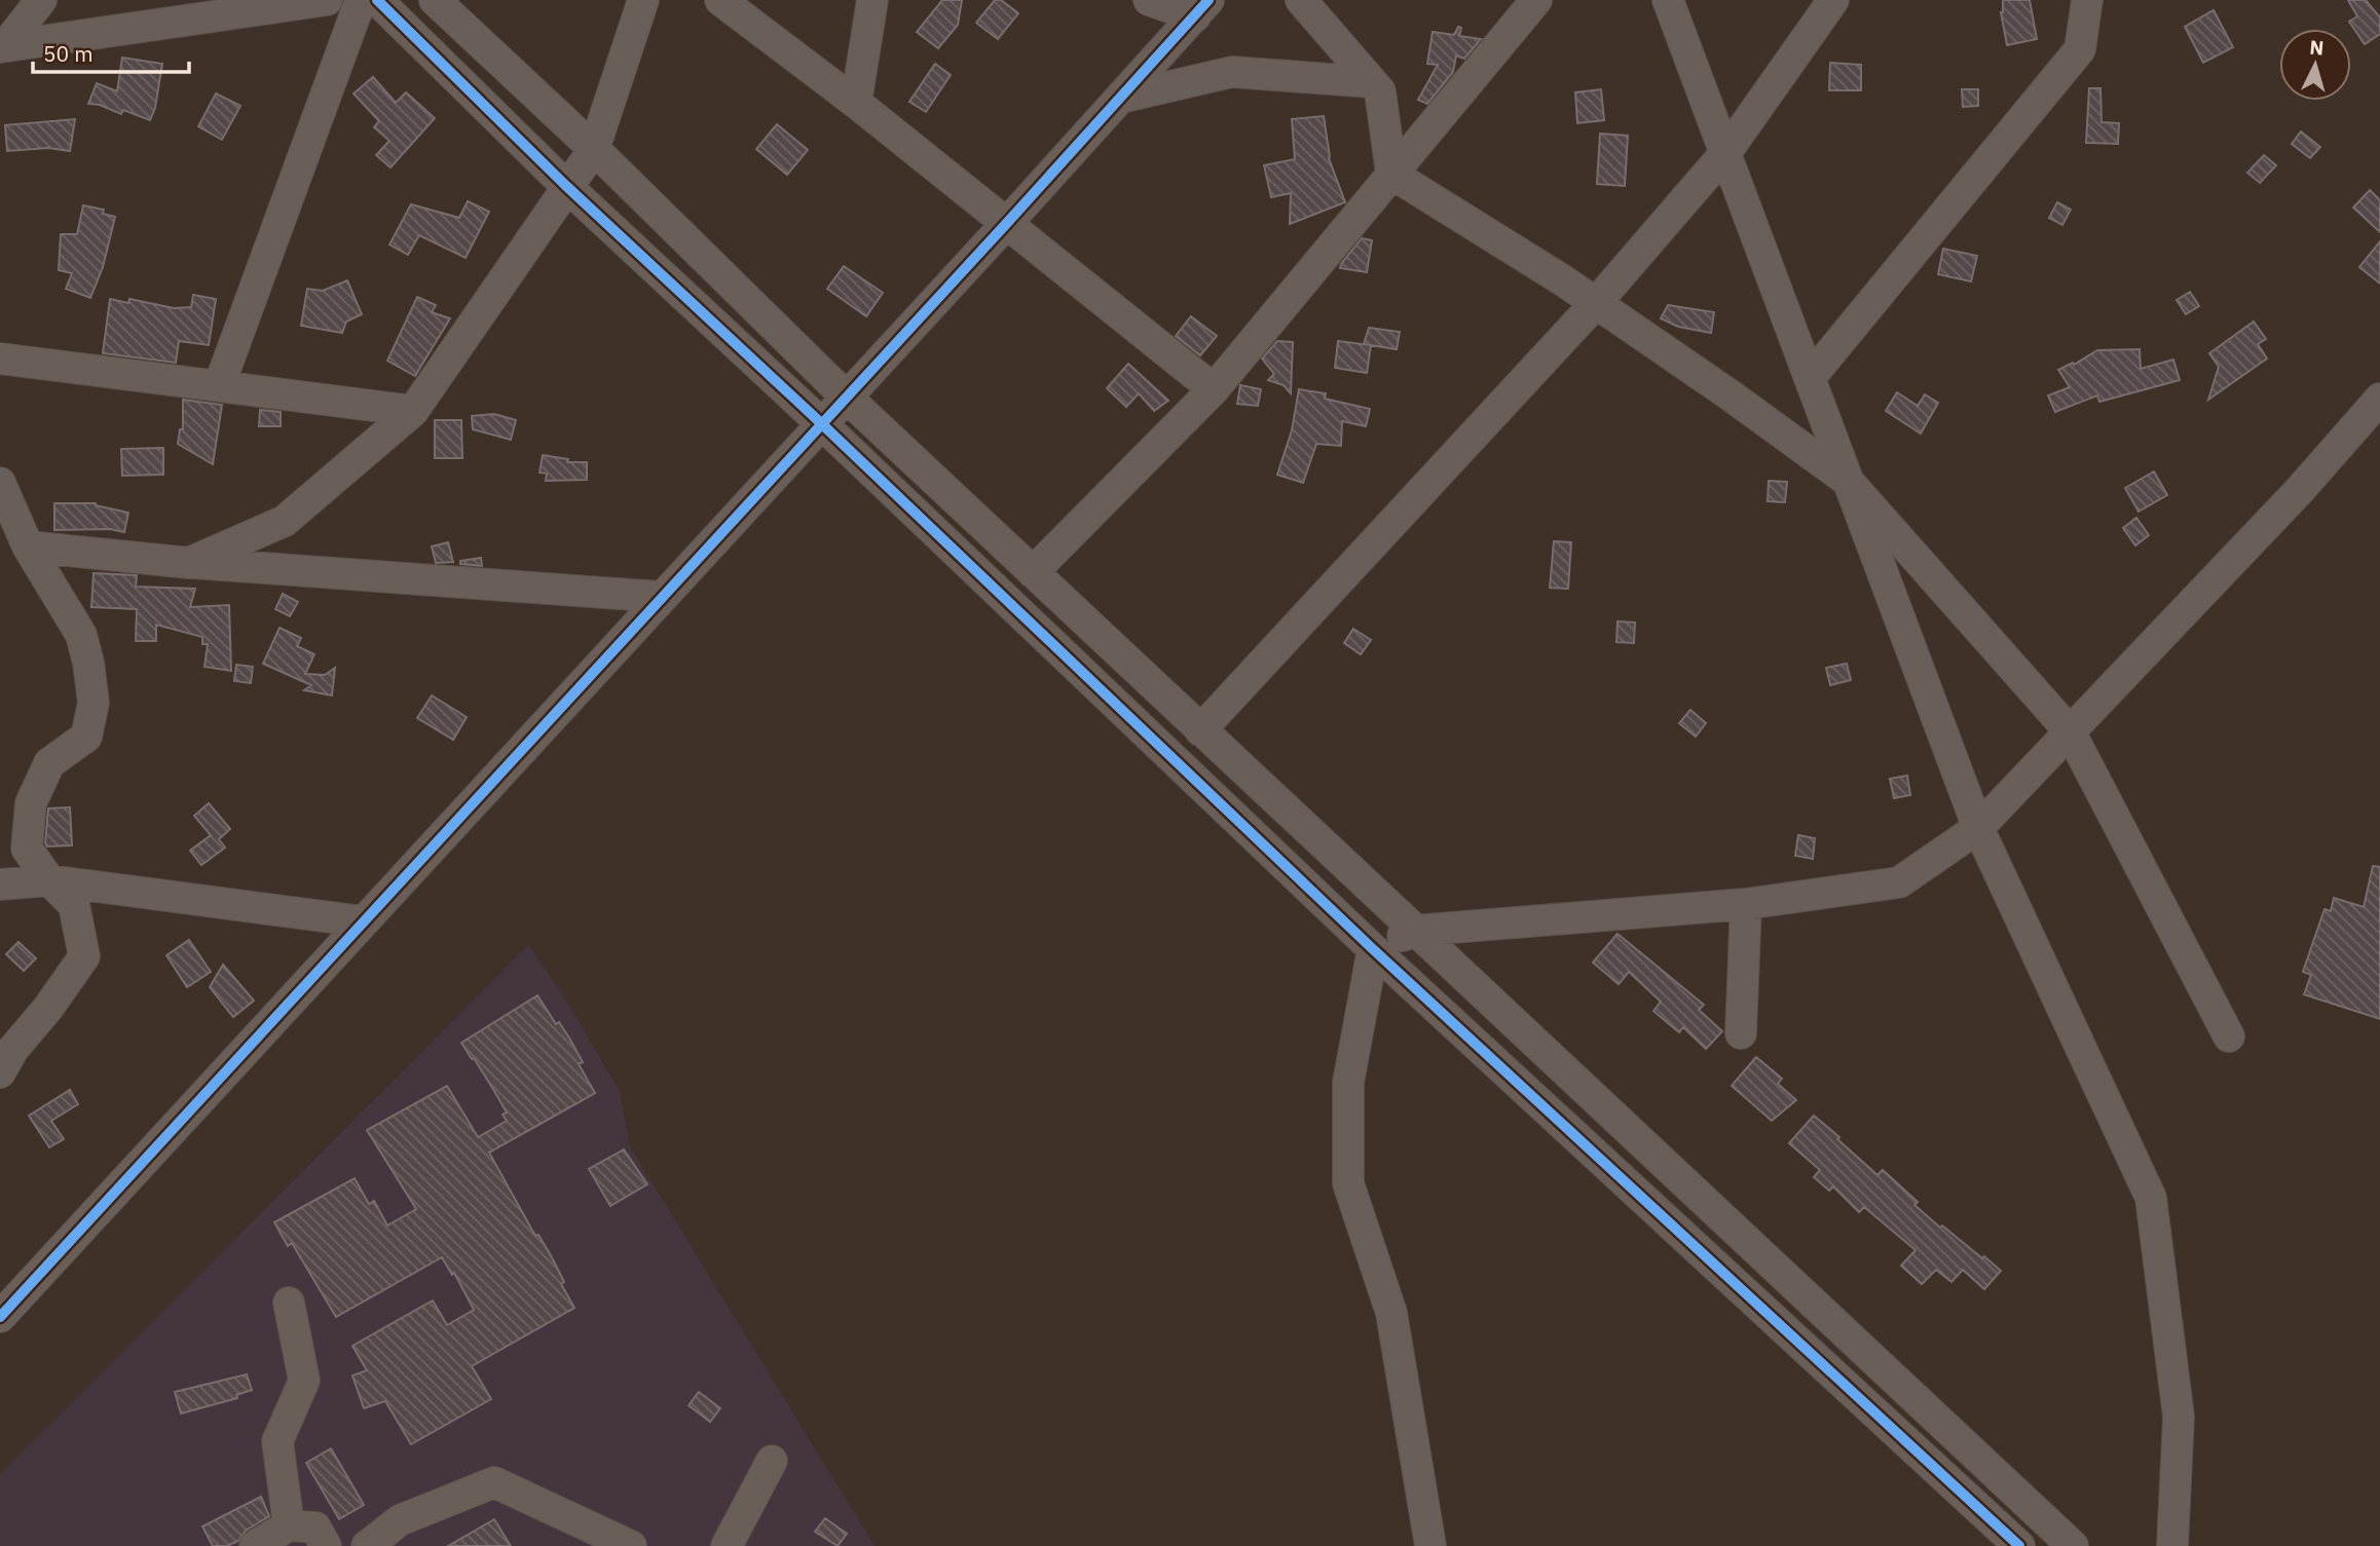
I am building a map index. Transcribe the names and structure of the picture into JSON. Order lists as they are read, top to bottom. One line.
{"scale_bar":"50 m","north":"top"}
